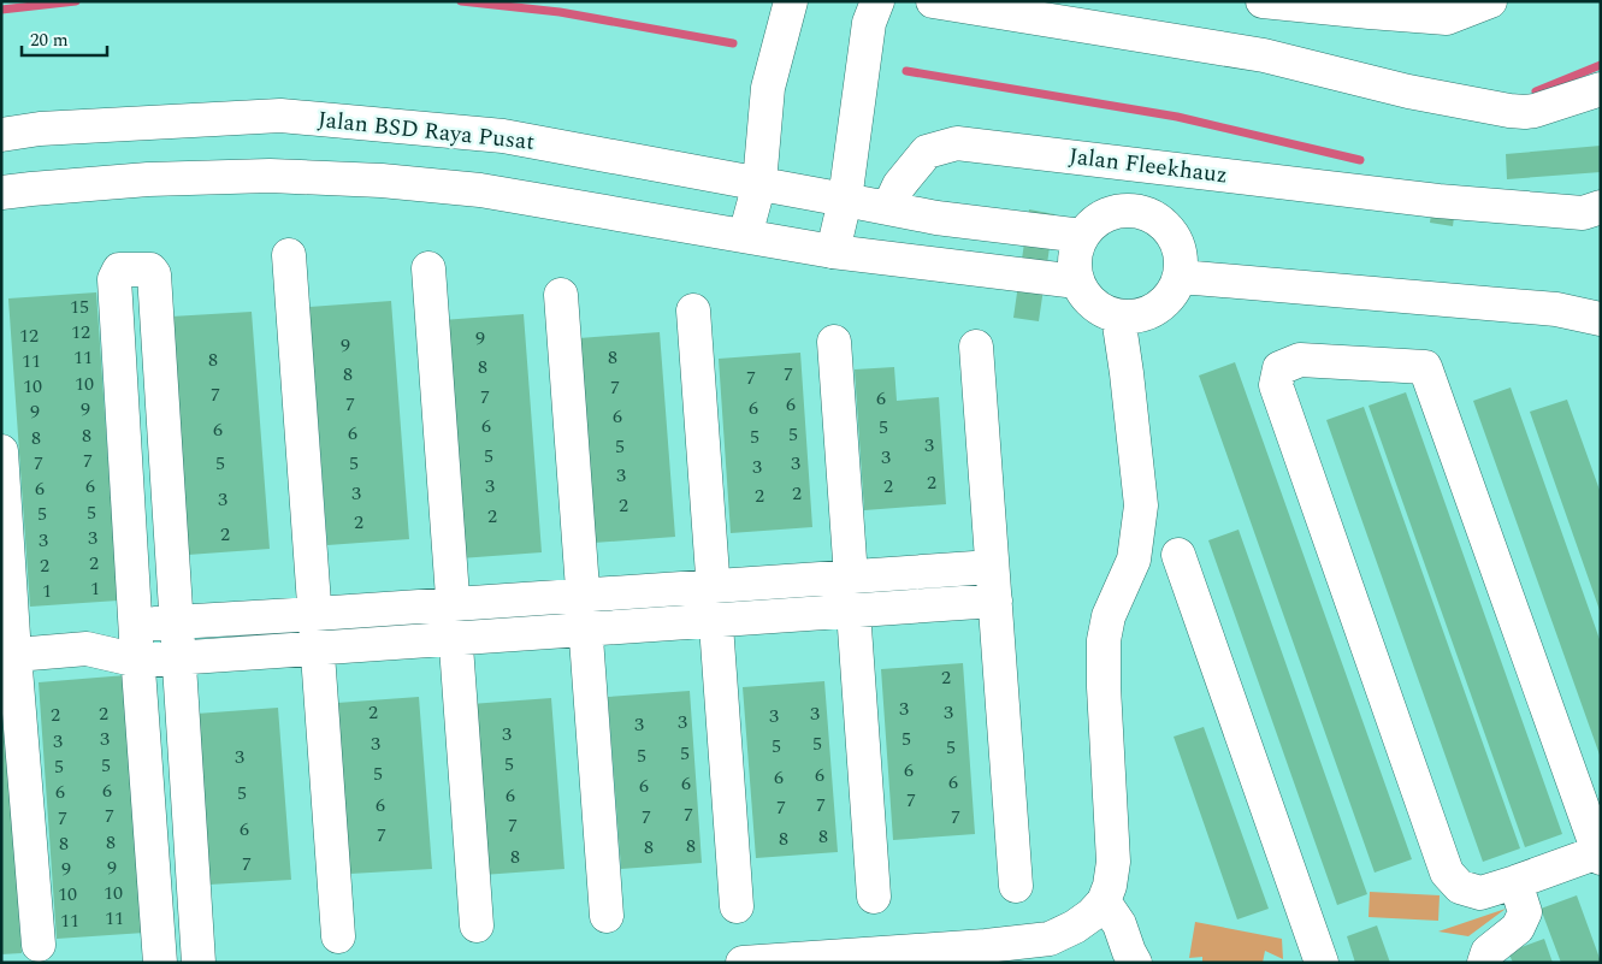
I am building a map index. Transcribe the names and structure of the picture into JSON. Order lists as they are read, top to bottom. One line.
{"streets":{"street":["Jalan BSD Raya Pusat","Jalan Fleekhauz"]},"crossings":[["Jalan BSD Raya Pusat","Jalan Fleekhauz"]],"house_numbers":["15","12","12","9","9","11","8","8","11","8","8","7","7","10","10","7","7","7","6","7","6","6","9","9","6","6","5","6","6","5","8","5","8","3","5","5","3","7","7","5","5","3","3","3","2","6","3","2","6","3","2","2","3","2","5","5","2","2","2","3","3","2","2","1","1","2","3","2","3","2","3","2","3","3","3","3","3","5","3","3","5","5","5","5","5","3","5","5","5","6","5","6","6","6","6","6","6","6","5","6","7","6","7","7","7","7","7","7","7","7","6","7","8","8","8","8","8","8","8","7","9","9","10","10","11","11"],"scale_bar":"20 m"}
